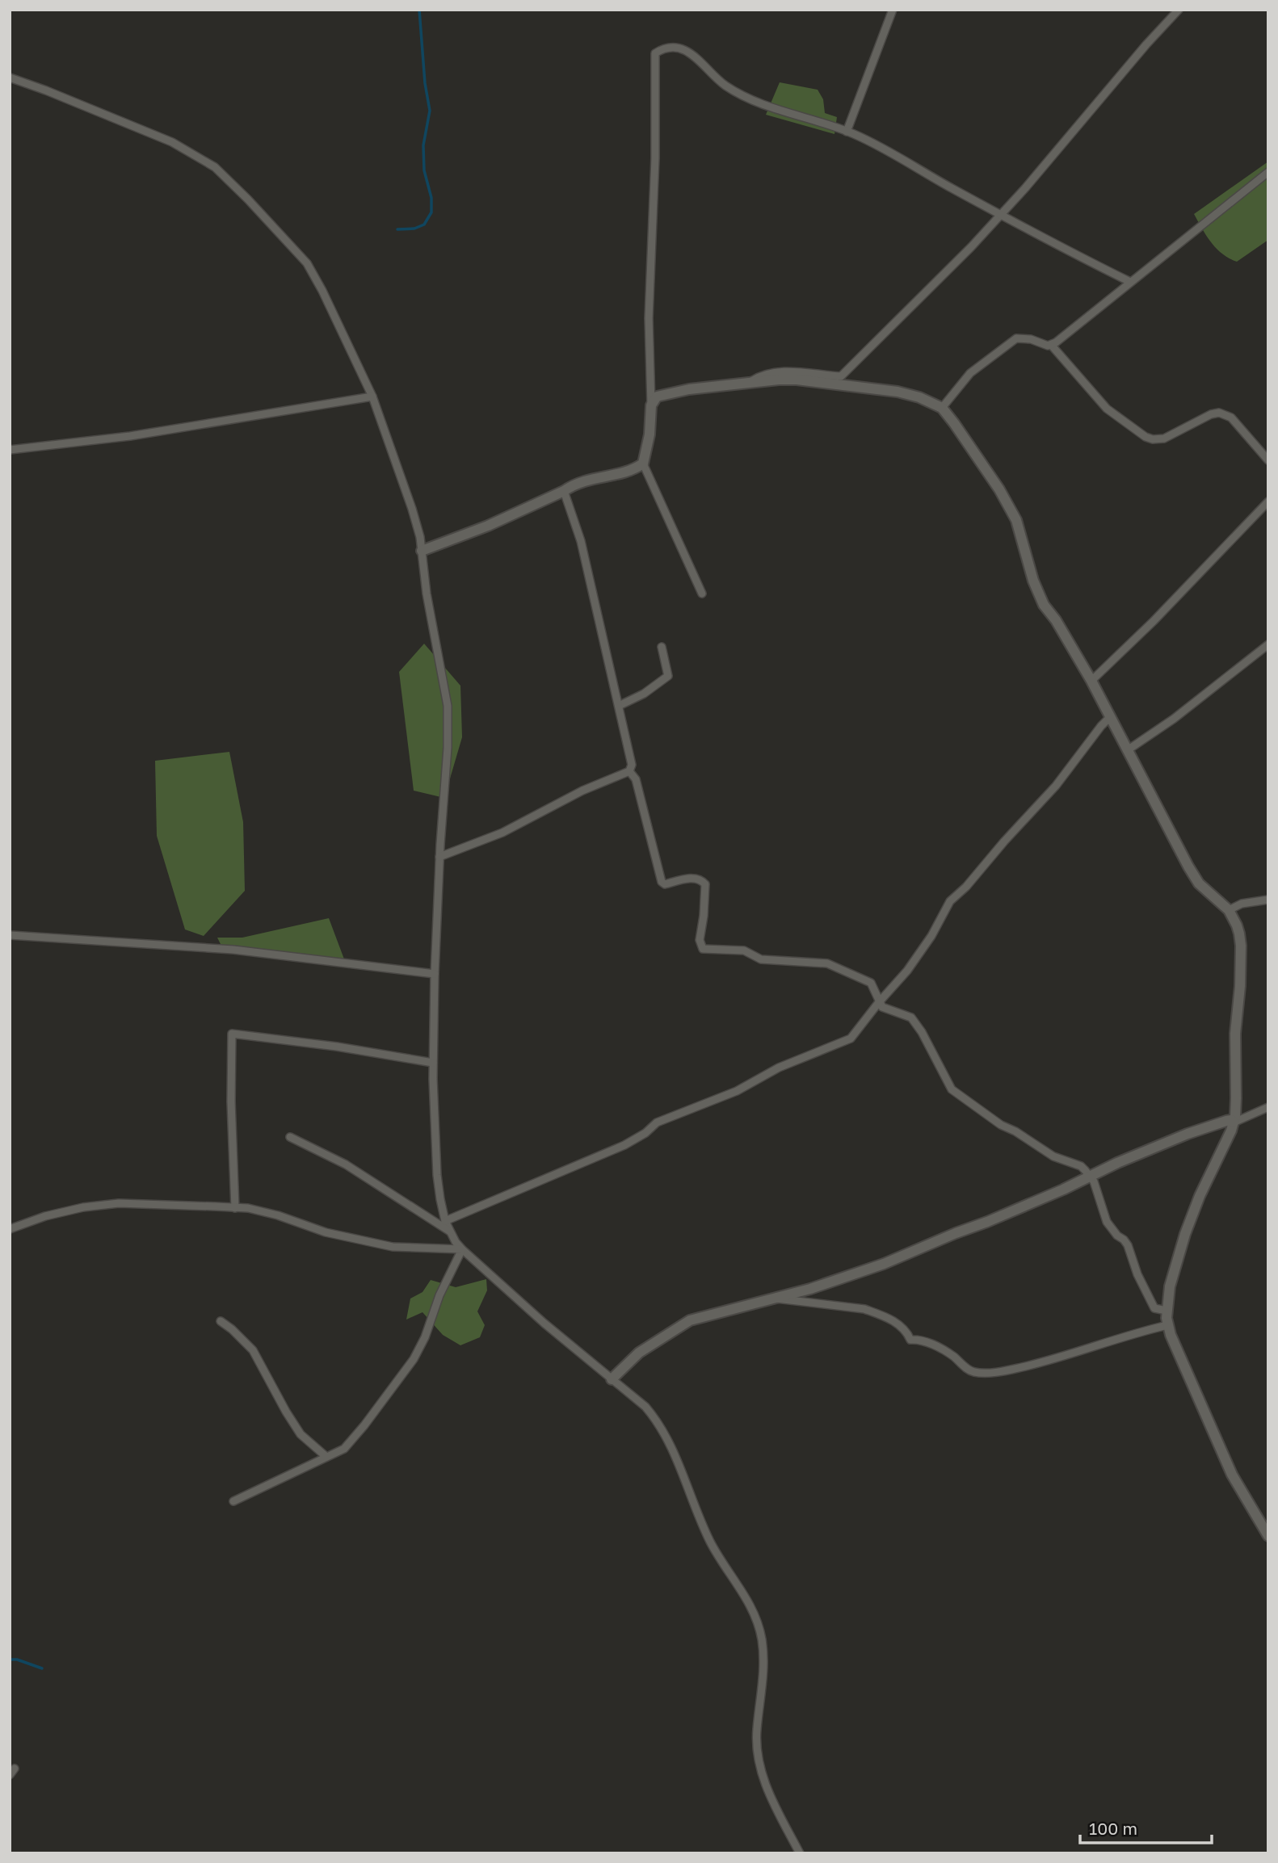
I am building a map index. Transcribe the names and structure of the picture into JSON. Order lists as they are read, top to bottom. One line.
{"scale_bar":"100 m"}
